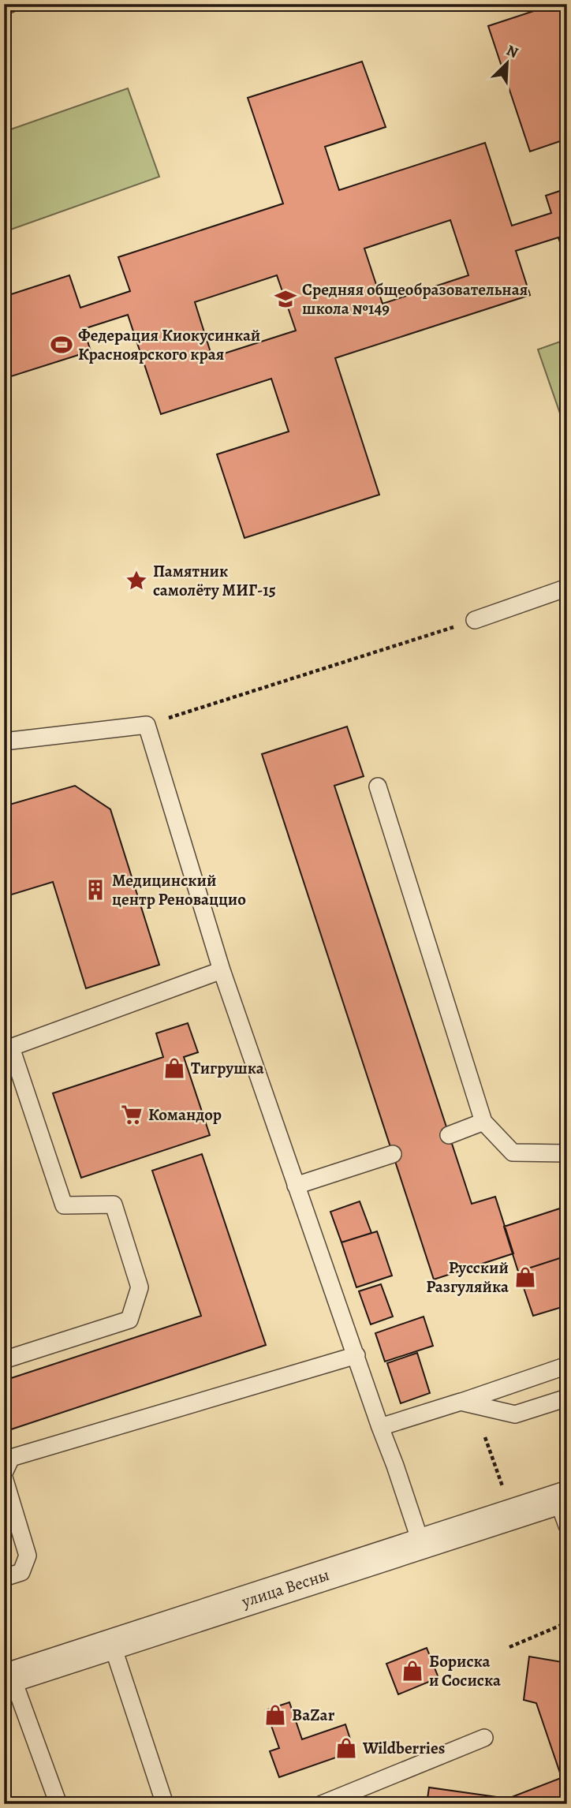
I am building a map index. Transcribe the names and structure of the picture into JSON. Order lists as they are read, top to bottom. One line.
{"streets":{"street":["улица Весны"]},"places":{"school or university":["Средняя общеобразовательная школа №149"],"sports":["Федерация Киокусинкай Красноярского края"],"place":["Памятник самолёту МИГ-15"],"building":["Медицинский центр Реноваццио"],"shop":["Тигрушка","Русский Разгуляйка","Бориска и Сосиска","BaZar","Wildberries"],"supermarket":["Командор"]},"north":"top right"}
